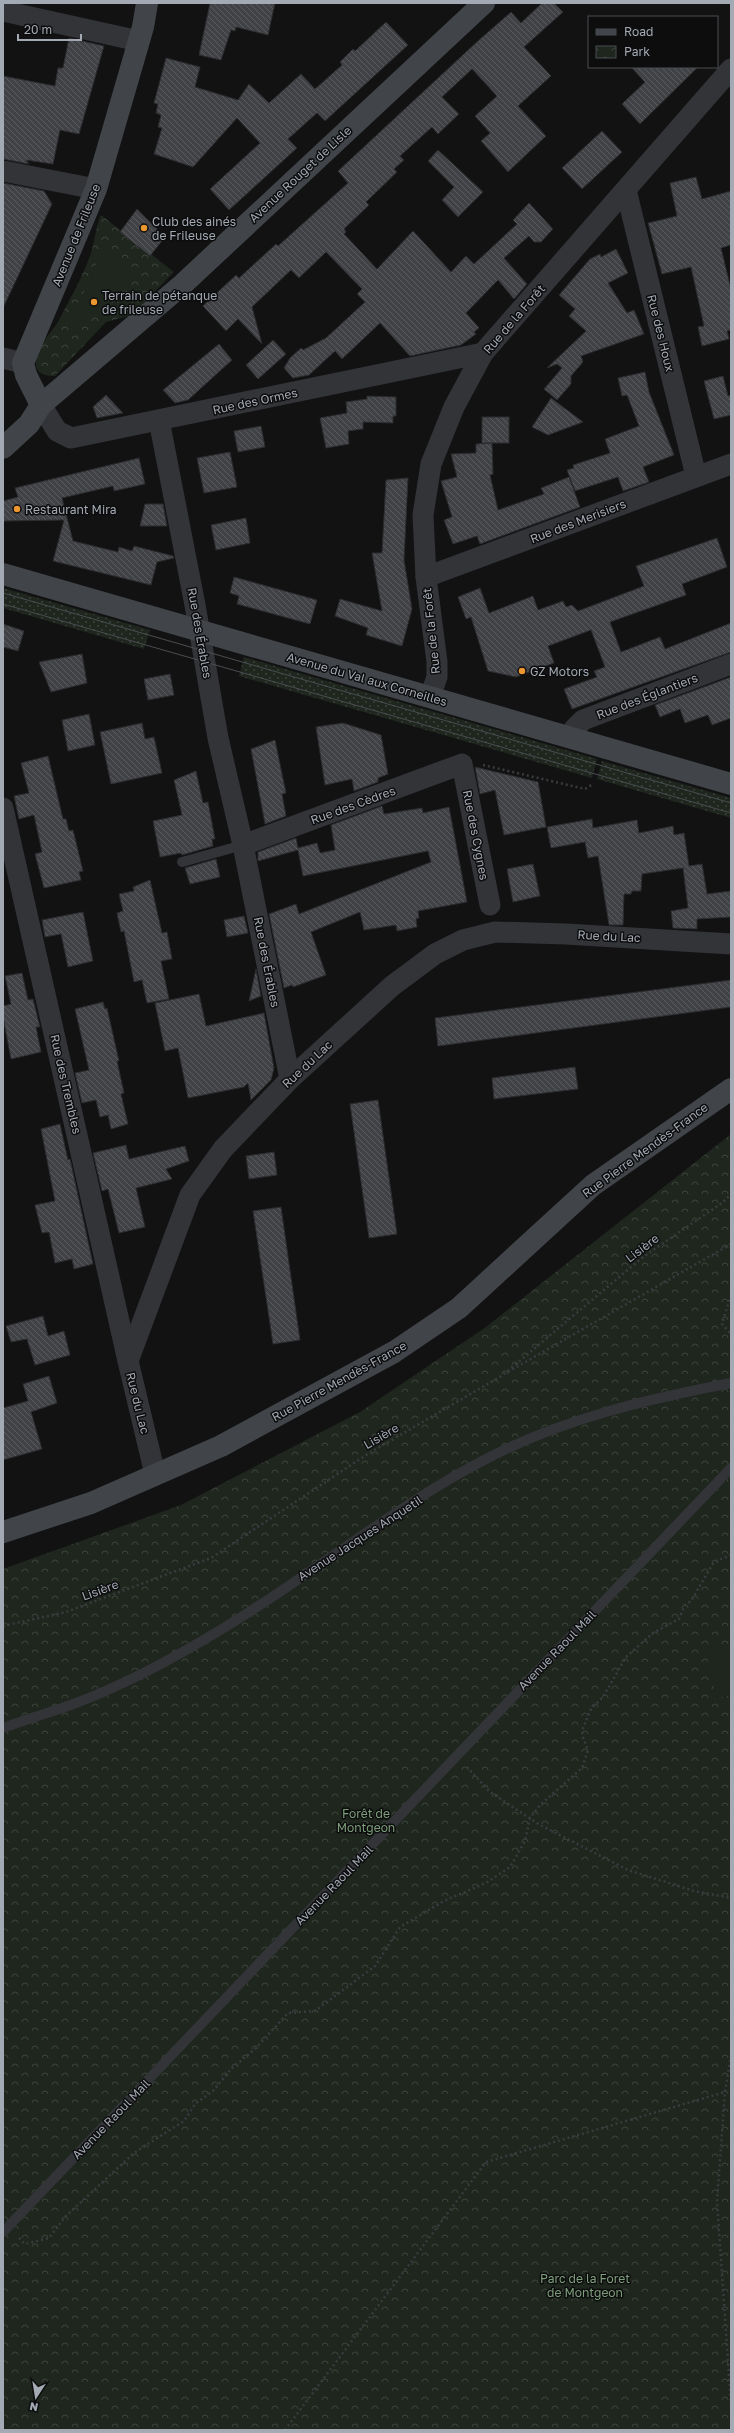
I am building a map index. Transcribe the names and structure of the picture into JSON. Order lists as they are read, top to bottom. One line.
{"streets":{"street":["Avenue Rouget de Lisle","Avenue de Frileuse","Rue de la Forêt","Rue des Houx","Rue des Ormes","Rue des Merisiers","Rue des Érables","Avenue du Val aux Corneilles","Rue des Églantiers","Rue des Cèdres","Rue des Cygnes","Rue du Lac","Rue des Trembles","Rue Pierre Mendès-France"],"lane":["Avenue Jacques Anquetil","Avenue Raoul Mail"],"path":["Lisière"]},"crossings":[["Avenue Rouget de Lisle","Avenue de Frileuse"],["Avenue Rouget de Lisle","Rue des Ormes"],["Avenue de Frileuse","Rue des Ormes"],["Rue de la Forêt","Rue des Houx"],["Rue de la Forêt","Rue des Ormes"],["Rue de la Forêt","Rue des Merisiers"],["Rue de la Forêt","Avenue du Val aux Corneilles"],["Rue des Houx","Rue des Merisiers"],["Rue des Ormes","Rue des Érables"],["Rue des Érables","Avenue du Val aux Corneilles"],["Rue des Érables","Rue des Cèdres"],["Rue des Érables","Rue du Lac"],["Avenue du Val aux Corneilles","Rue des Églantiers"],["Rue des Cèdres","Rue des Cygnes"],["Rue du Lac","Rue des Trembles"],["Rue du Lac","Rue Pierre Mendès-France"]],"parks":["Forêt de Montgeon","Parc de la Foret de Montgeon"],"places":["Club des ainés de Frileuse","Terrain de pétanque de frileuse","Restaurant Mira","GZ Motors"],"legend":["Road","Park"],"scale_bar":"20 m","north":"bottom"}
